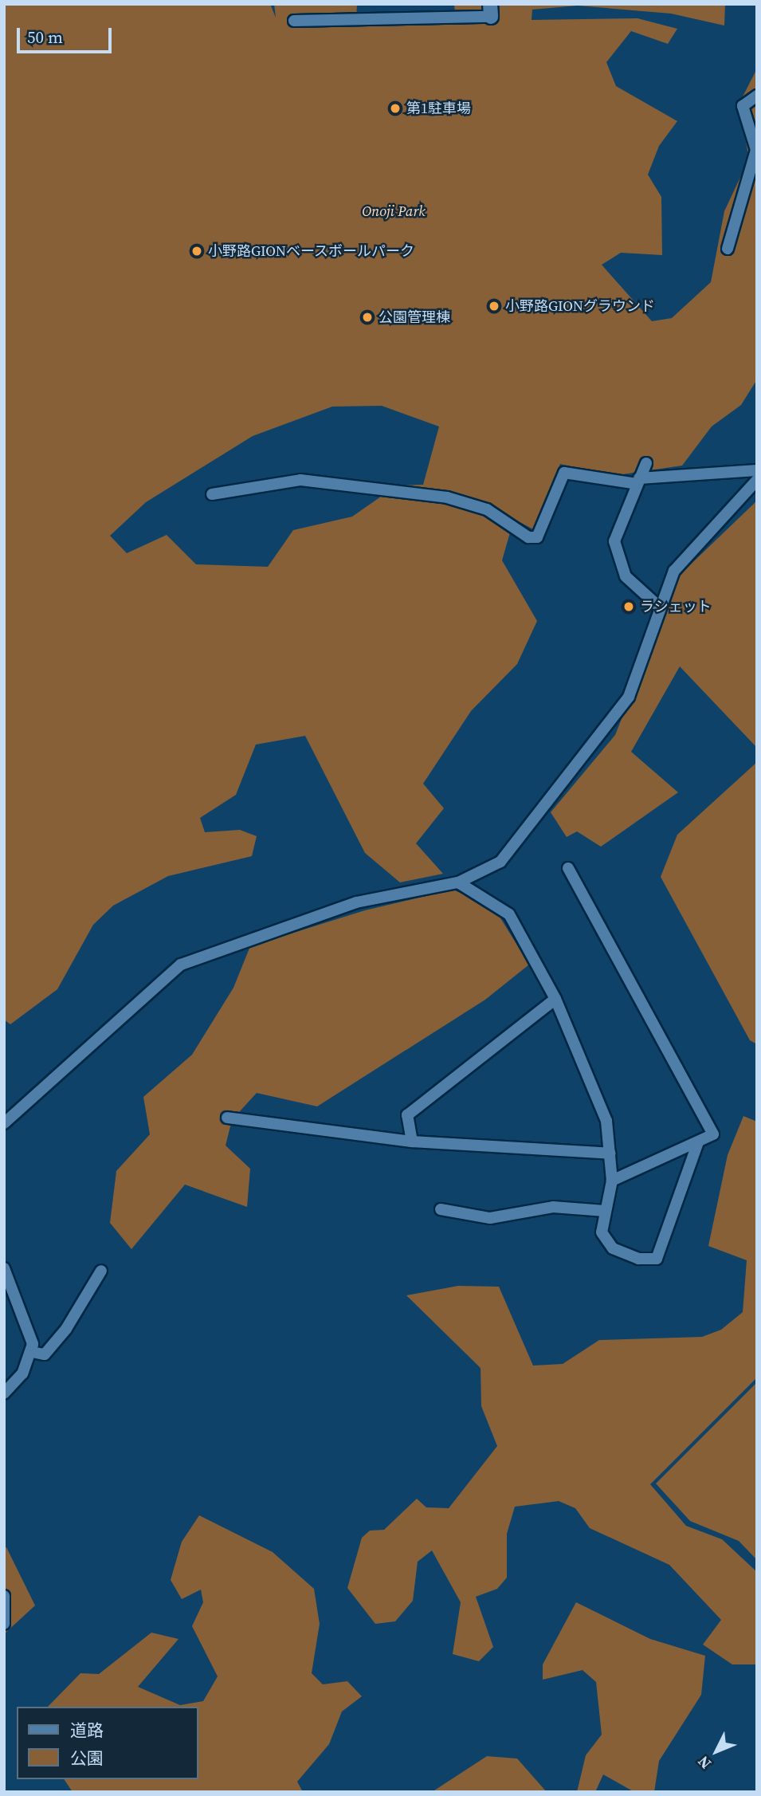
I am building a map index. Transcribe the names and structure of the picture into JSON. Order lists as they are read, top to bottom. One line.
{"parks":["Onoji Park"],"places":["第1駐車場","小野路GIONベースボールパーク","小野路GIONグラウンド","公園管理棟","ラシェット"],"legend":["道路","公園"],"scale_bar":"50 m","north":"bottom left"}
